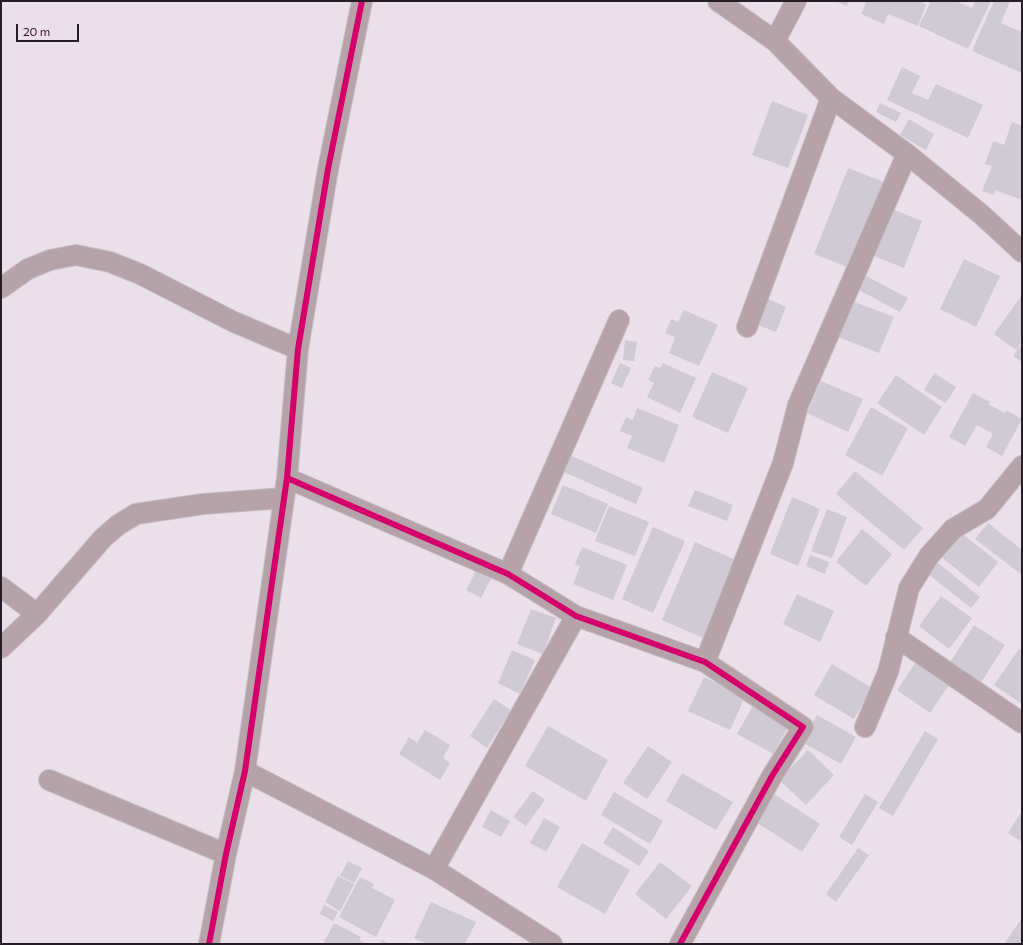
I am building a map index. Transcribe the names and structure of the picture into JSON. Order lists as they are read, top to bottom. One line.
{"scale_bar":"20 m"}
